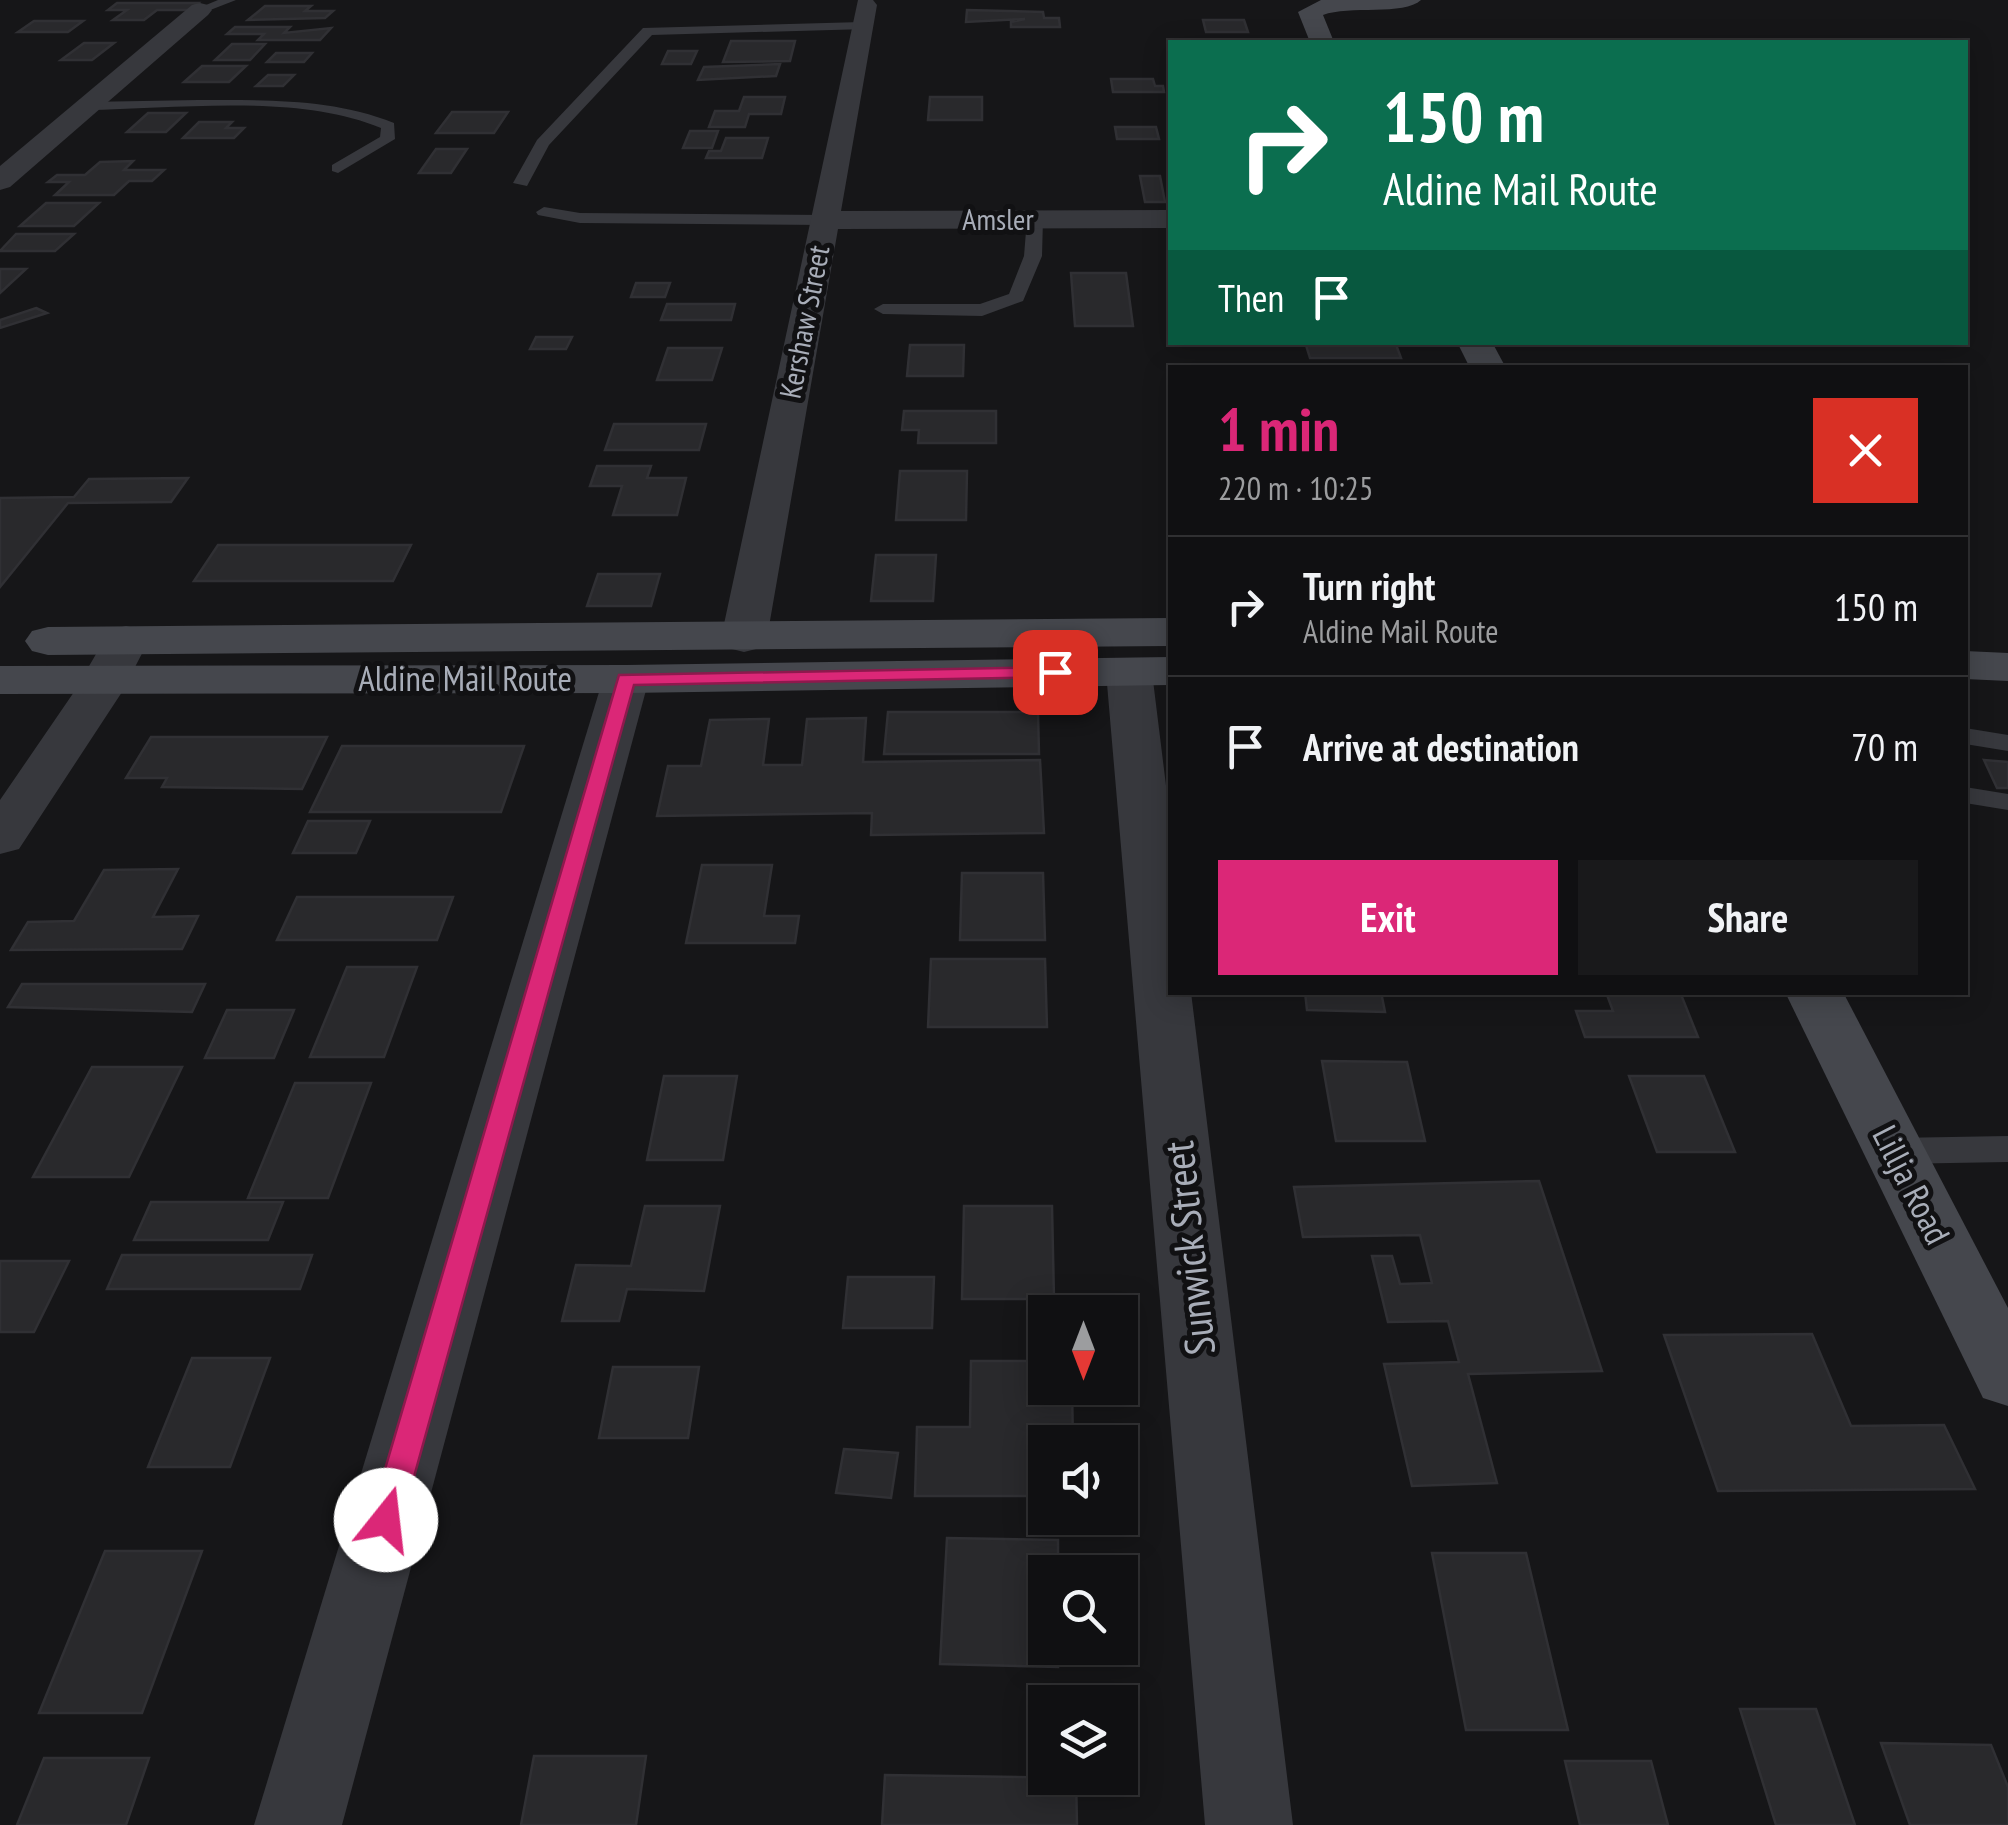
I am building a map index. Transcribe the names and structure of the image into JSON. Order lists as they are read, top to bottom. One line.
{"streets":{"main road":["Aldine Mail Route","Lillja Road"],"street":["Amsler","Kershaw Street","Sunwick Street"]},"crossings":[["Amsler","Kershaw Street"],["Kershaw Street","Aldine Mail Route"],["Aldine Mail Route","Sunwick Street"]],"north":"bottom","page":{"turn":["150 m","Aldine Mail Route"],"then":"Then","heading":["1 min","220 m · 10:25"],"list":[{"name":"Turn right","note":"Aldine Mail Route","value":"150 m"},{"name":"Arrive at destination","value":"70 m"}],"buttons":["Exit","Share"]}}
